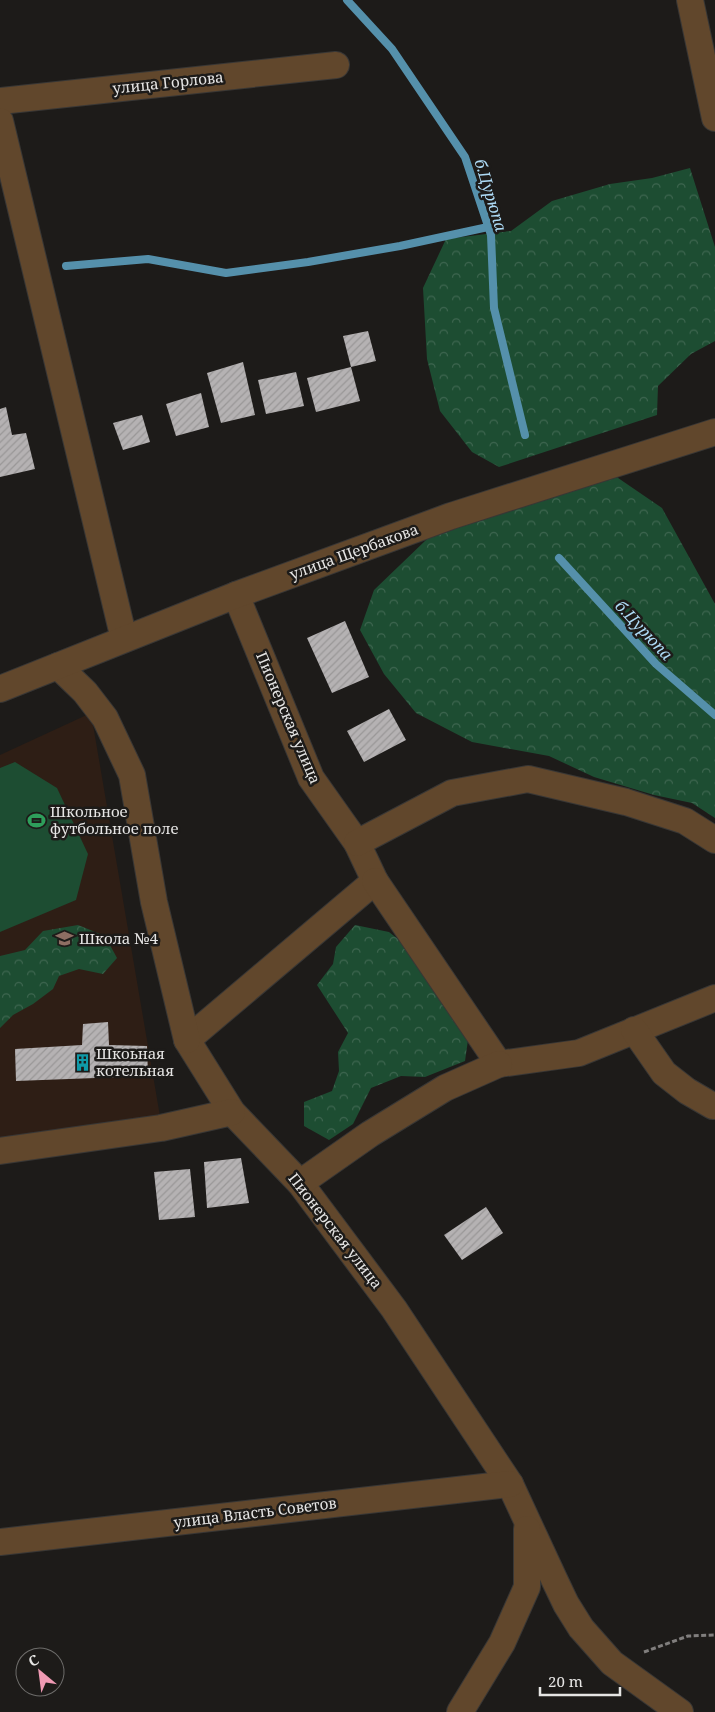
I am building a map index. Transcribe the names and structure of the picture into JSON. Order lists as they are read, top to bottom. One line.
{"streets":{"street":["улица Горлова","улица Щербакова","Пионерская улица","улица Власть Советов"]},"crossings":[["улица Щербакова","Пионерская улица"],["Пионерская улица","улица Власть Советов"]],"water":["б.Цурюпа"],"places":{"sports":["Школьное футбольное поле"],"school or university":["Школа №4"],"building":["Шкоьная котельная"]},"scale_bar":"20 m","north":"top left"}
